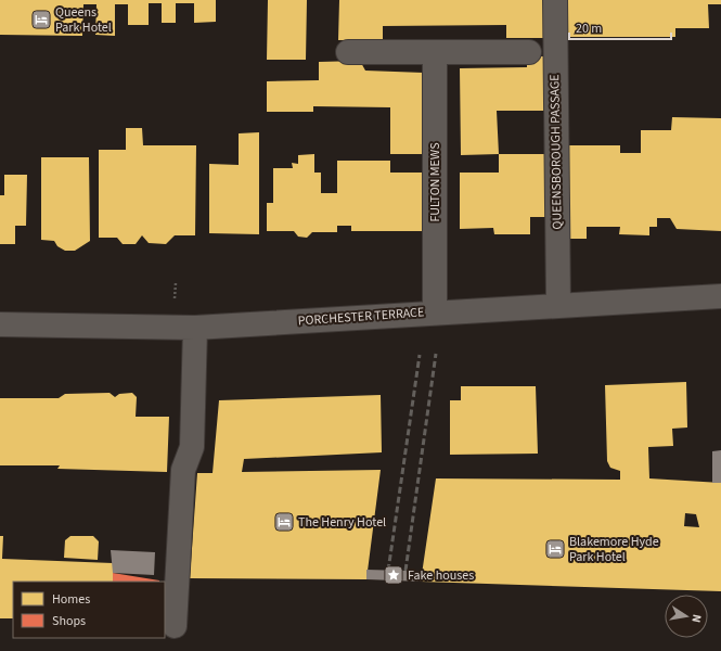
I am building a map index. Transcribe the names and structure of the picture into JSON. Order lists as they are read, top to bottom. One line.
{"streets":{"street":["QUEENSBOROUGH PASSAGE","FULTON MEWS","PORCHESTER TERRACE"]},"crossings":[["QUEENSBOROUGH PASSAGE","PORCHESTER TERRACE"],["FULTON MEWS","PORCHESTER TERRACE"]],"places":{"hotel":["Queens Park Hotel","The Henry Hotel","Blakemore Hyde Park Hotel"],"place":["Fake houses"]},"legend":["Homes","Shops"],"scale_bar":"20 m","north":"right"}
